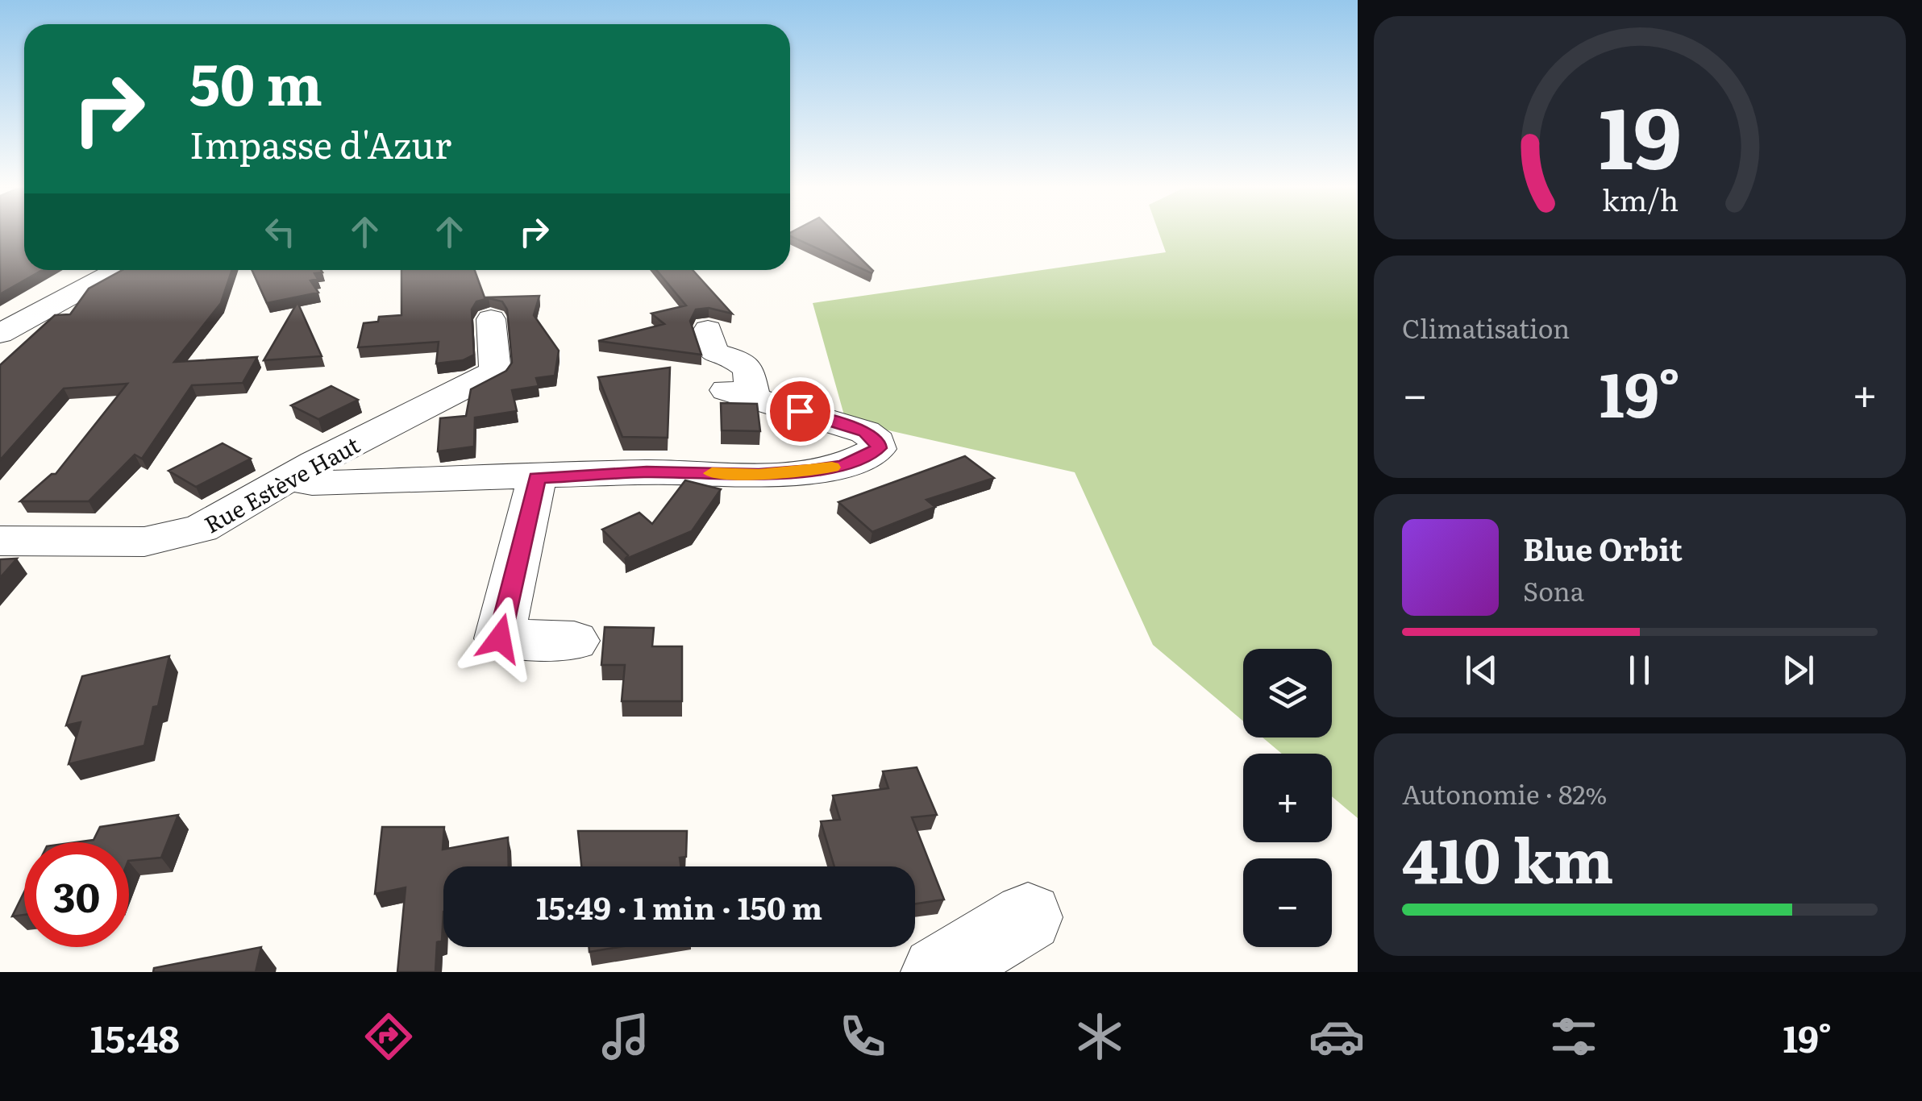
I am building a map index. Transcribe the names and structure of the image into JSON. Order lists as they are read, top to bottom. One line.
{"streets":{"street":["Rue Estève Haut"]},"page":{"turn":["50 m","Impasse d'Azur"],"tile":["Climatisation",["Autonomie · 82%","410 km"]],"heat":["−","19°","+"],"song":["Blue Orbit","Sona"],"map_buttons":["+","−"],"limit":"30","trip":"15:49 · 1 min · 150 m","tabs":["15:48","19°"],"gauge":["19","km/h"]}}
